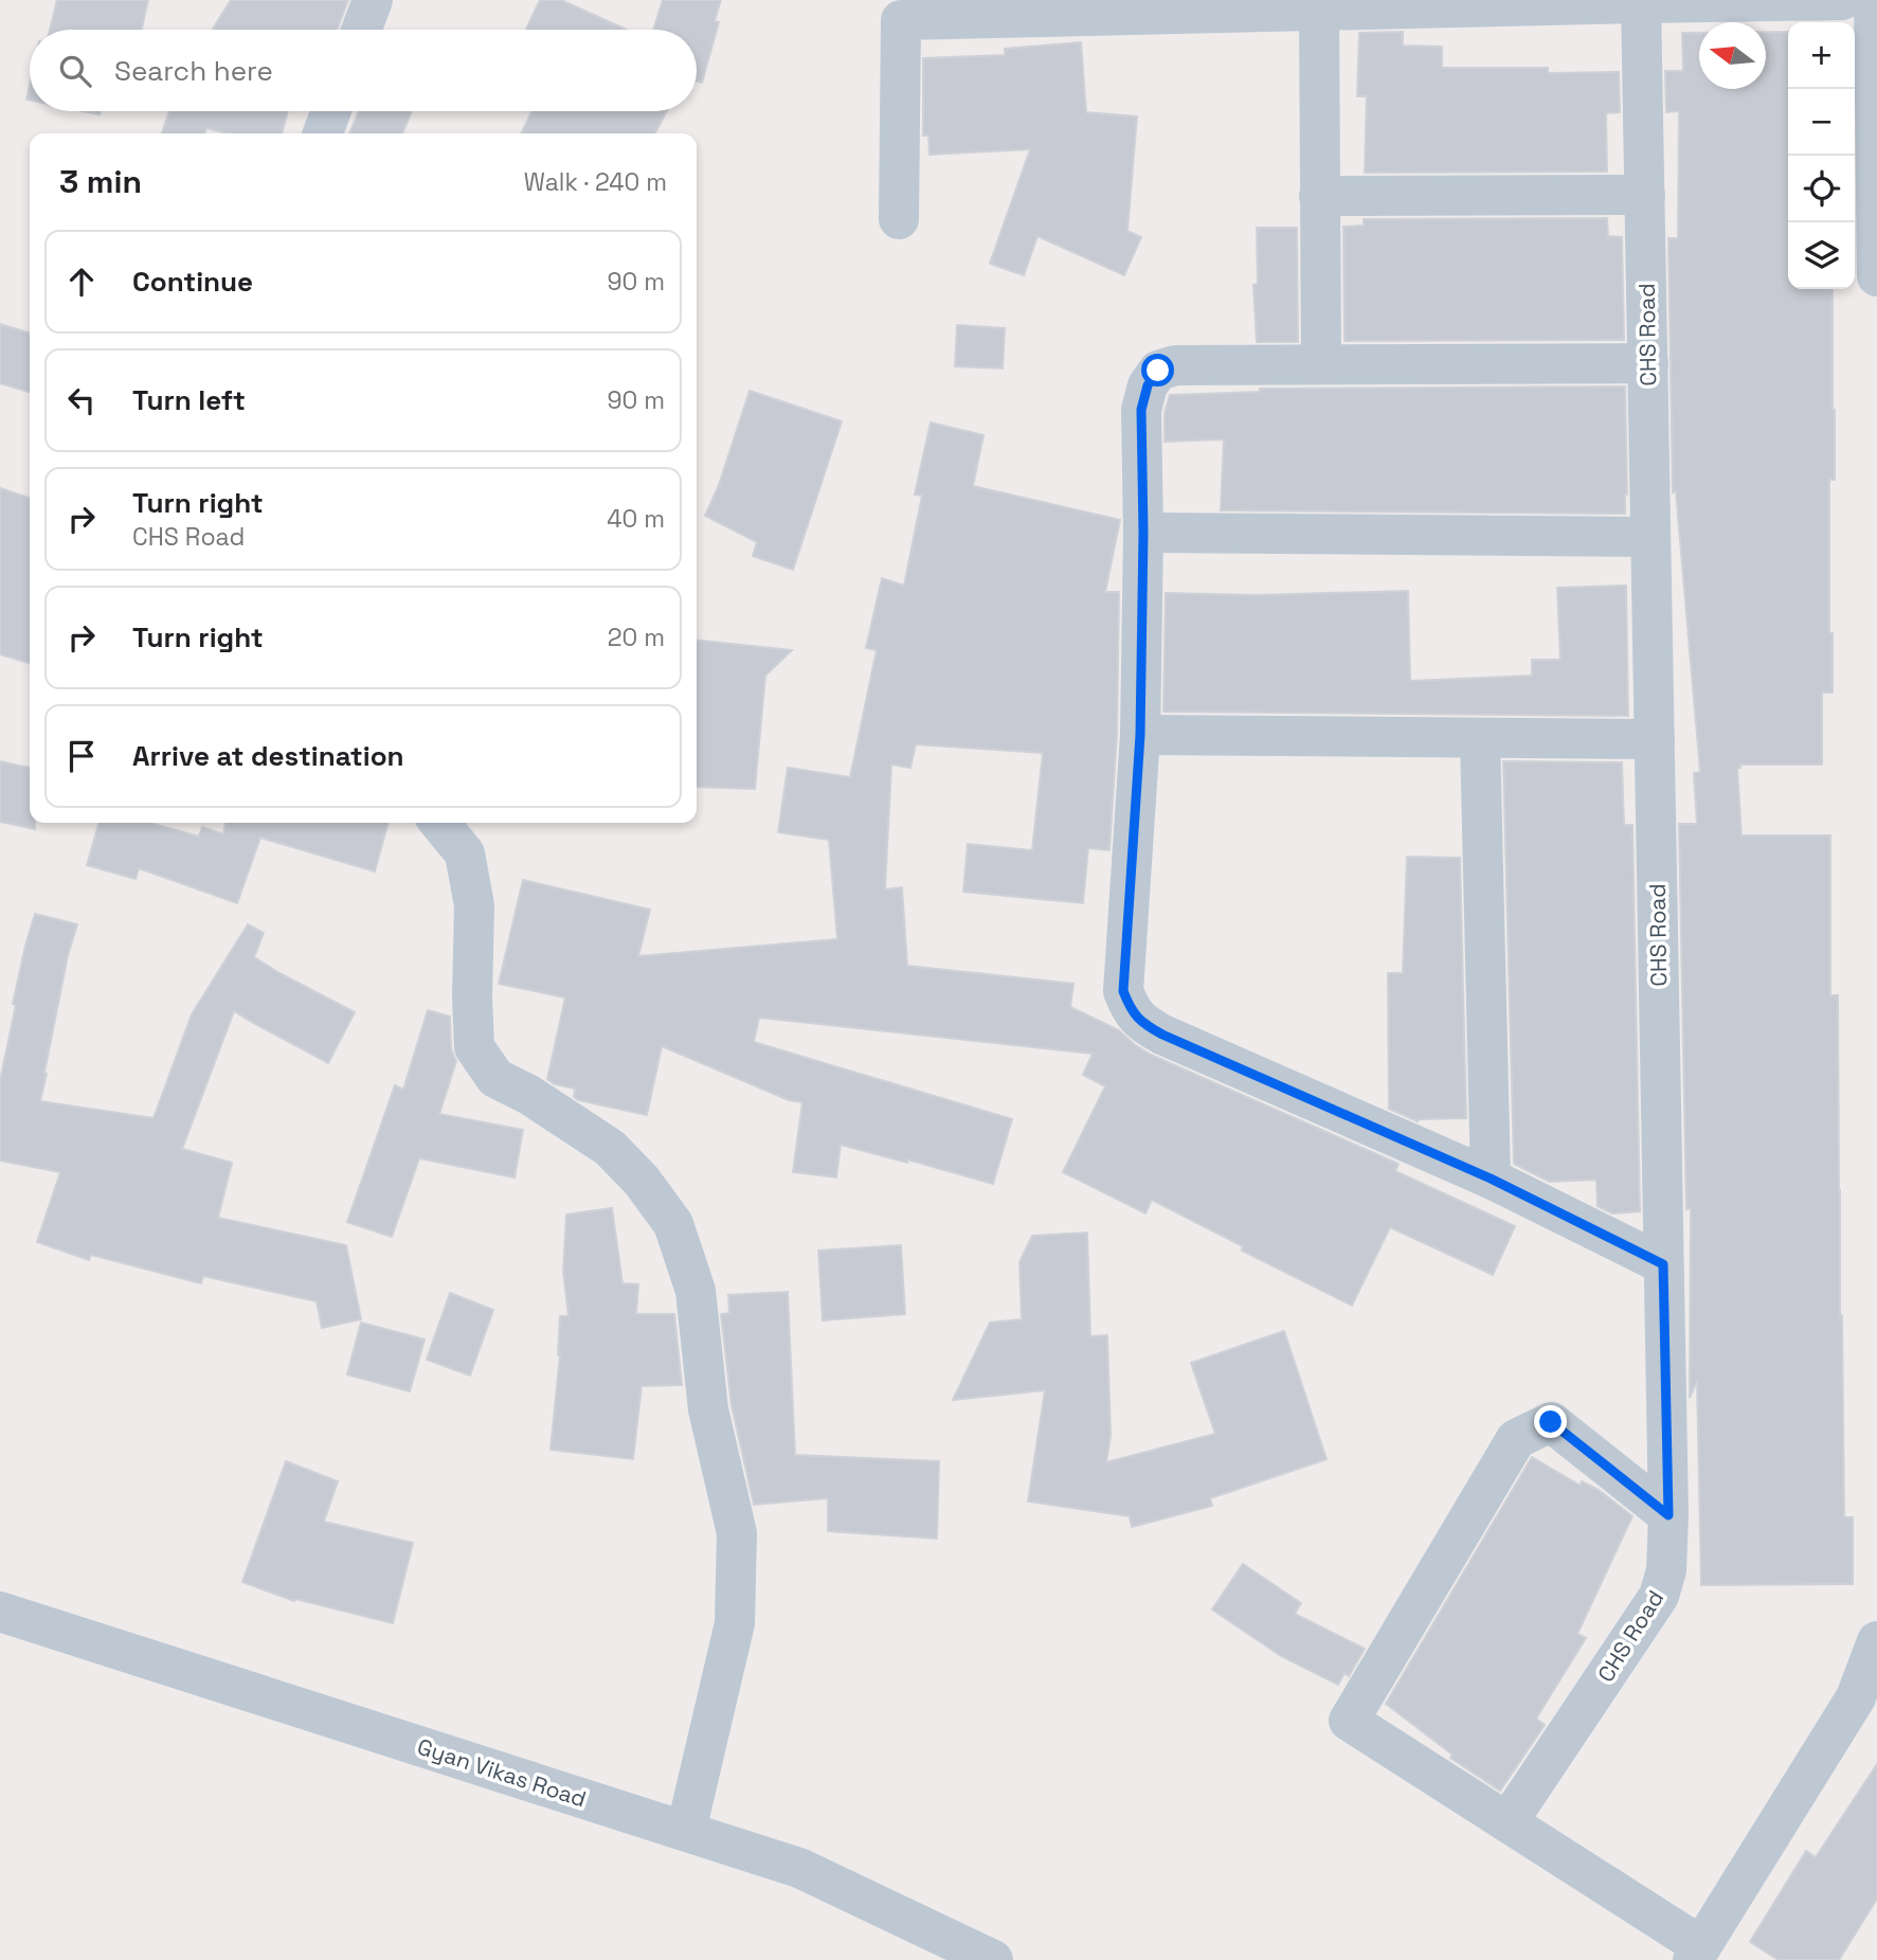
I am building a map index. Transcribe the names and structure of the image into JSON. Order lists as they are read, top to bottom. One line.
{"streets":{"street":["CHS Road","Gyan Vikas Road"]},"north":"left","page":{"map_buttons":["+","−"],"search":"Search here","heading":["3 min","Walk · 240 m"],"list":[["Continue","90 m"],["Turn left","90 m"],["Turn right","CHS Road","40 m"],["Turn right","20 m"],"Arrive at destination"]}}
